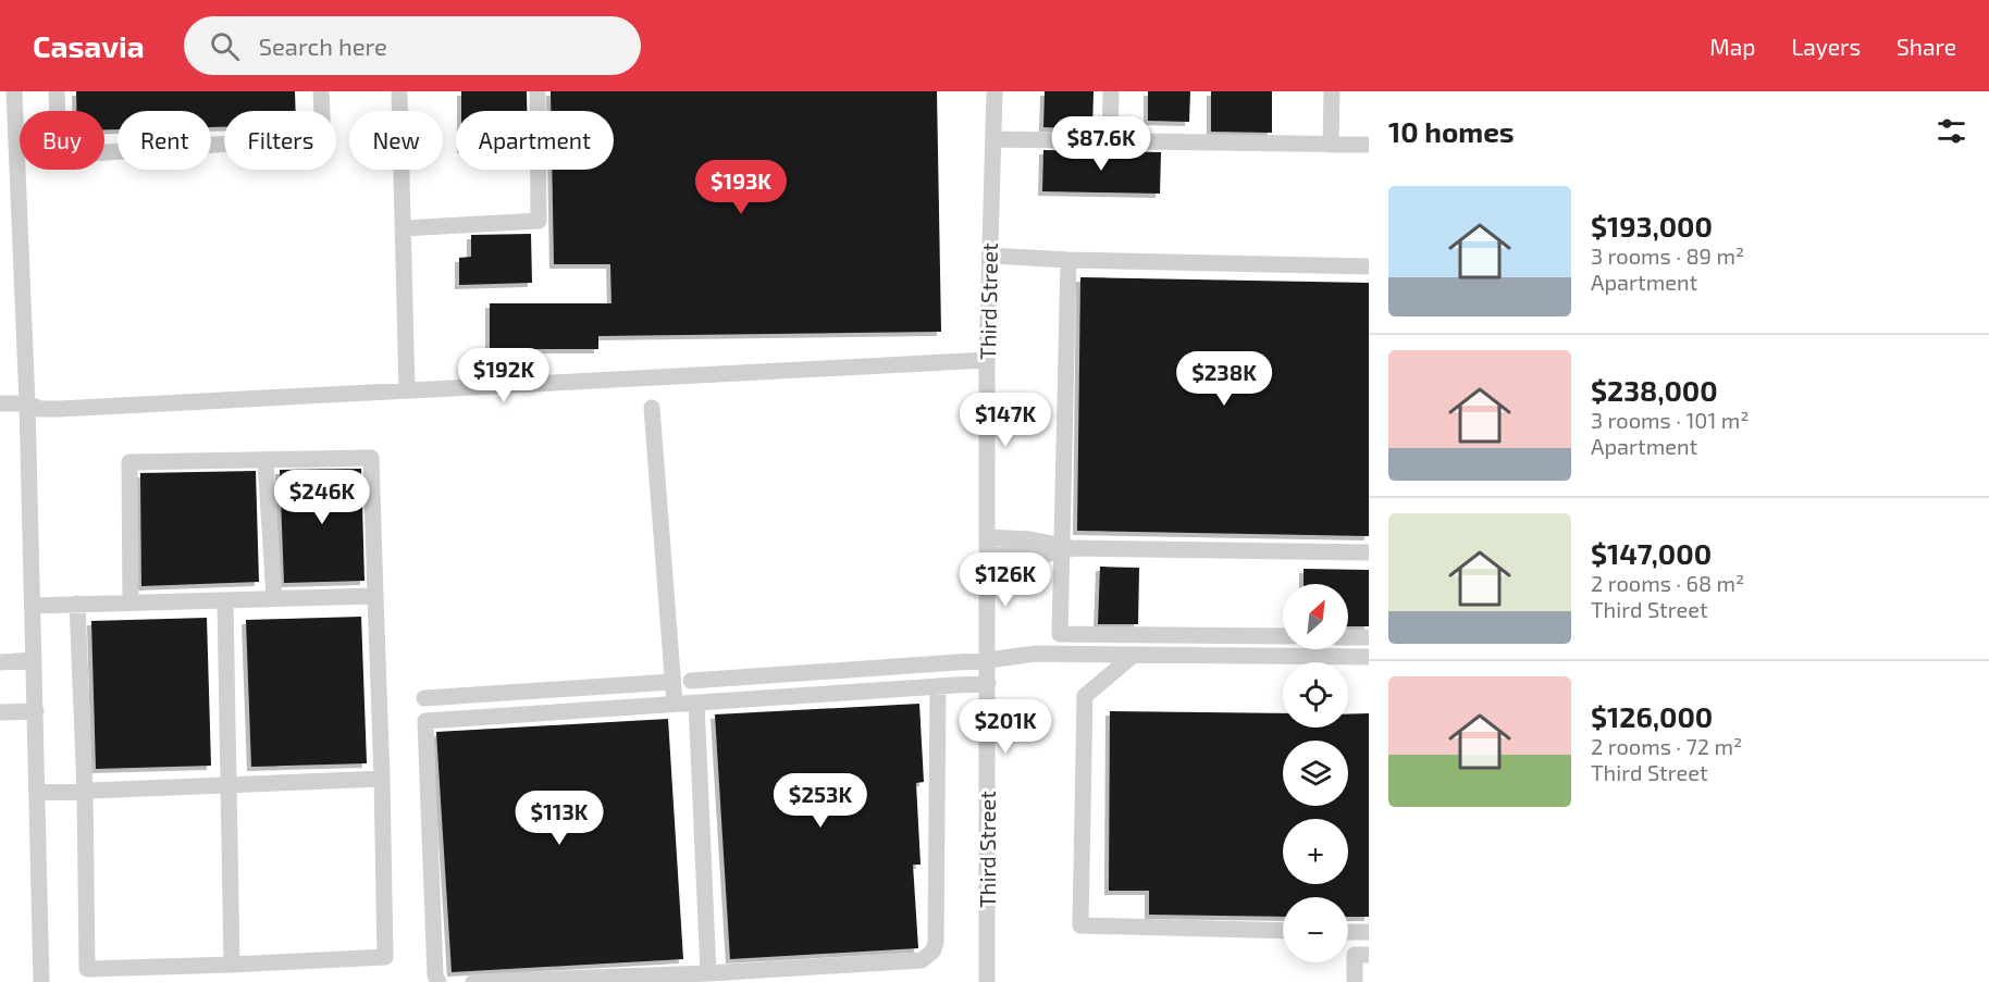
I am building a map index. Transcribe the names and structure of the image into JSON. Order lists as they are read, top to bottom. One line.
{"streets":{"street":["Third Street"]},"north":"top right","page":{"header":"Casavia","search":"Search here","nav":["Map","Layers","Share"],"heading":"10 homes","chip":["Buy","Rent","Filters","New","Apartment"],"price":["$87.6K","$193K","$192K","$238K","$147K","$246K","$126K","$201K","$253K","$113K"],"list":[{"name":"$193,000","note":"3 rooms · 89 m² · Apartment"},{"name":"$238,000","note":"3 rooms · 101 m² · Apartment"},{"name":"$147,000","note":"2 rooms · 68 m² · Third Street"},{"name":"$126,000","note":"2 rooms · 72 m² · Third Street"}],"map_buttons":["+","−"]}}
